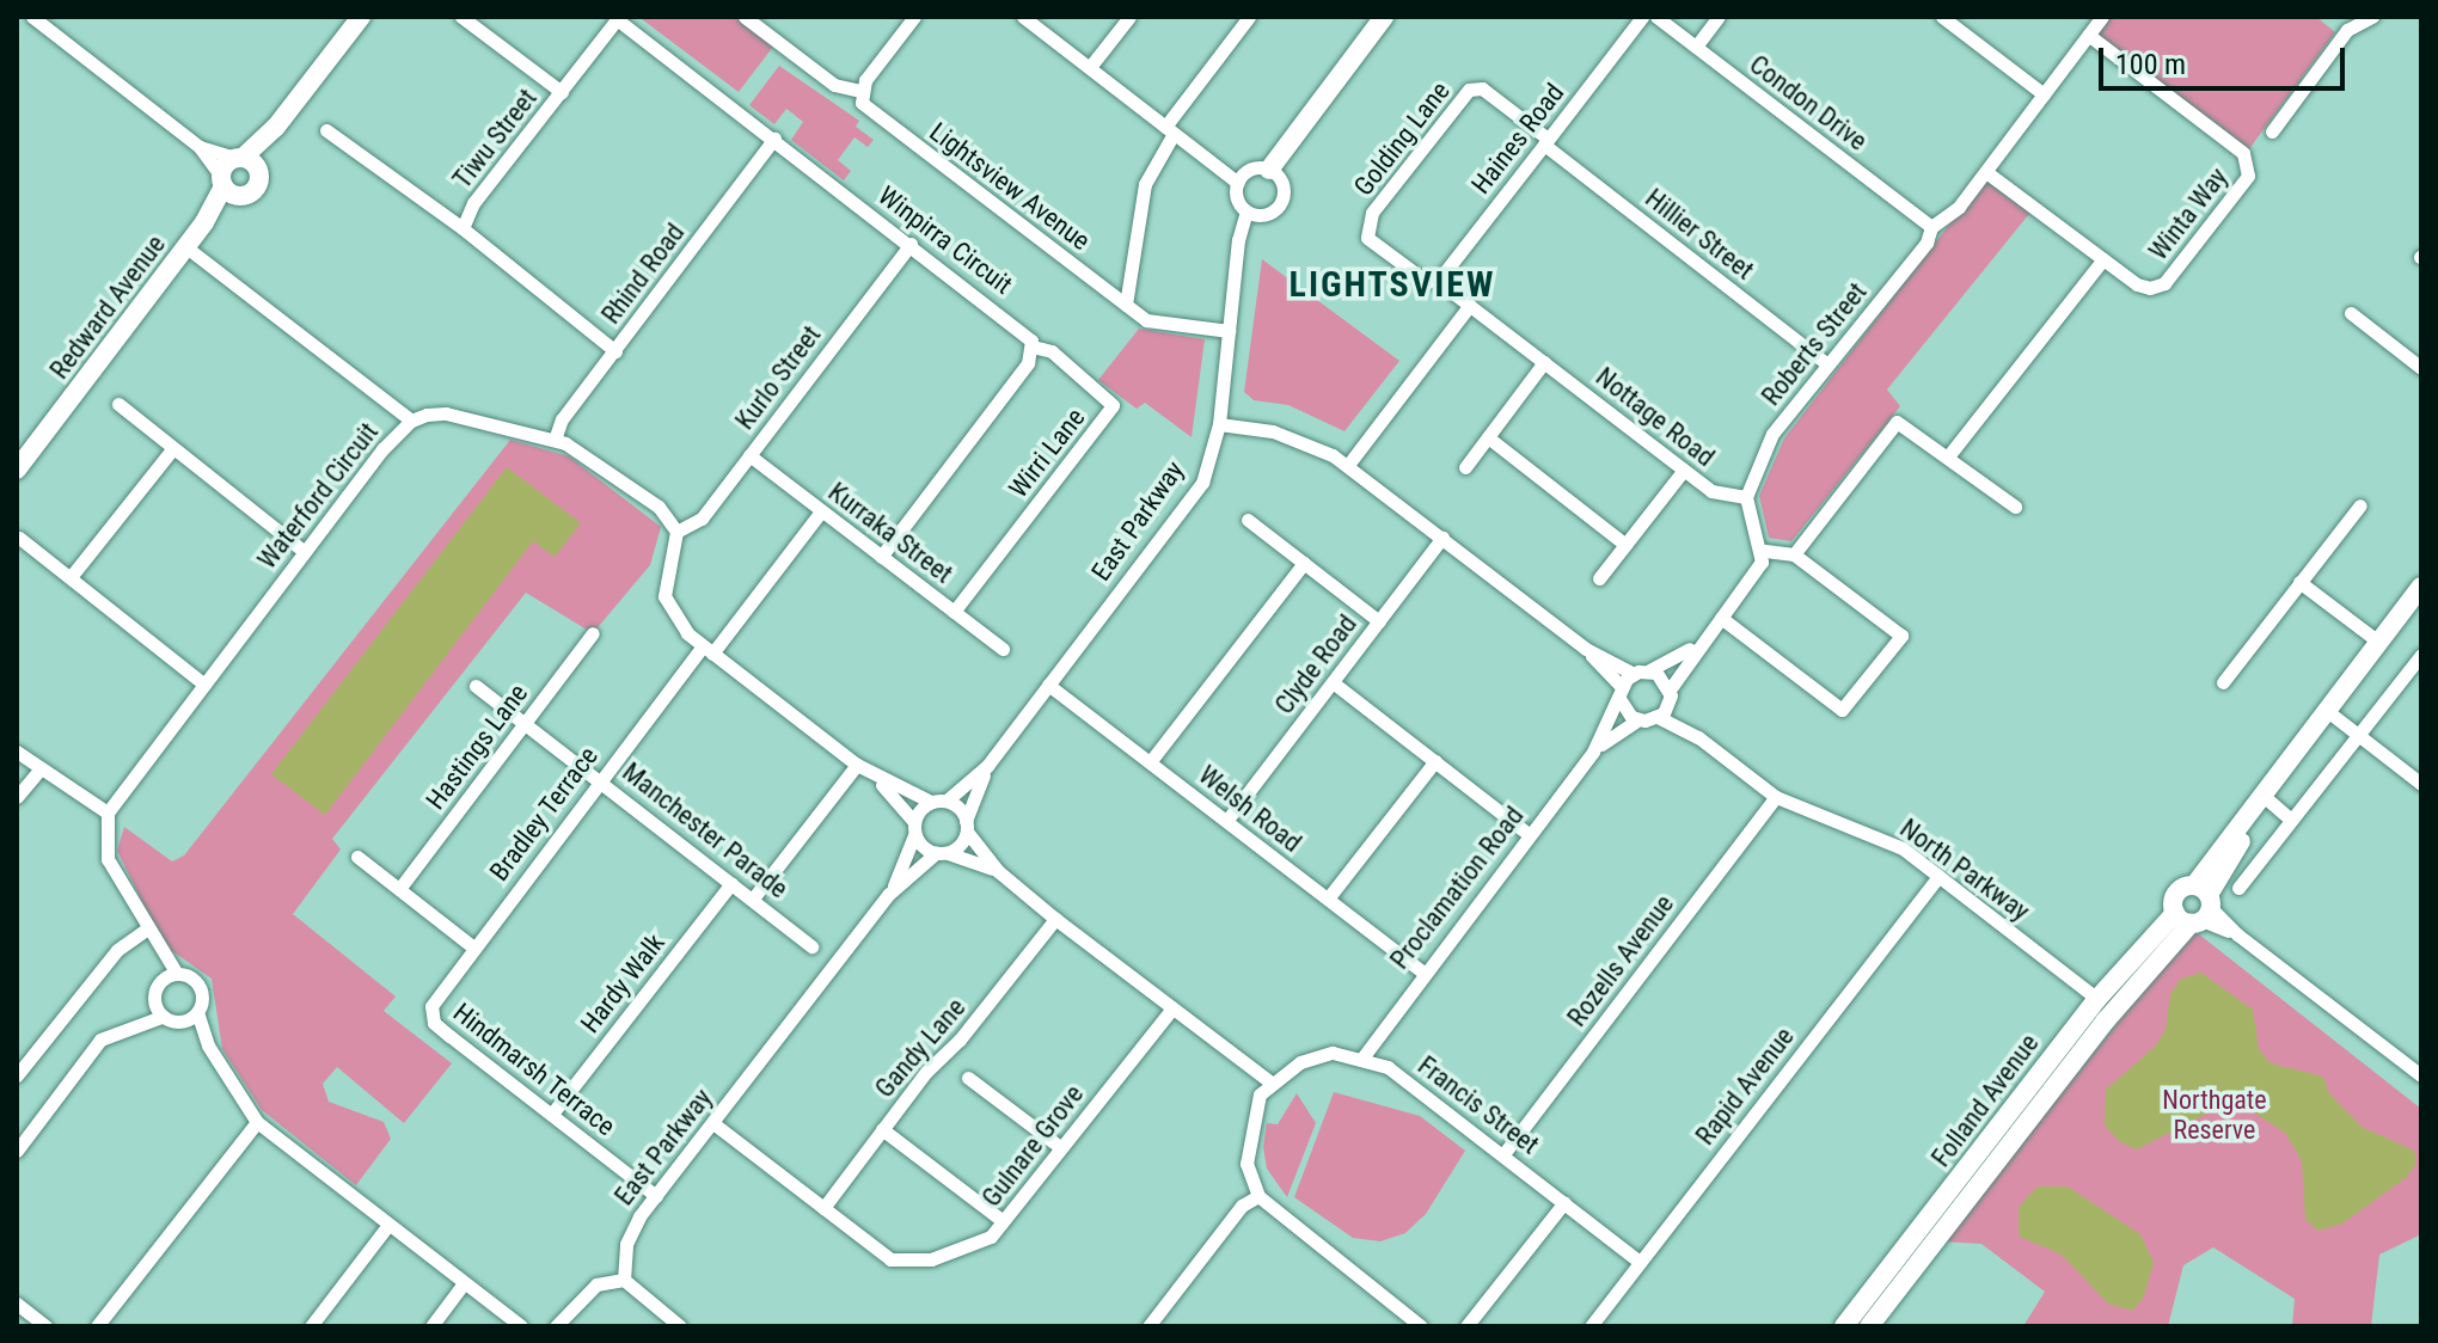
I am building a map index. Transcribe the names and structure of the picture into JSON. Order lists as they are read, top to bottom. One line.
{"streets":{"street":["Condon Drive","Tiwu Street","Golding Lane","Haines Road","Lightsview Avenue","Winta Way","Hillier Street","Winpirra Circuit","Rhind Road","Redward Avenue","Roberts Street","Kurlo Street","Nottage Road","Wirri Lane","Waterford Circuit","East Parkway","Kurraka Street","Clyde Road","Hastings Lane","Welsh Road","Bradley Terrace","Manchester Parade","North Parkway","Proclamation Road","Rozells Avenue","Hardy Walk","Gandy Lane","Hindmarsh Terrace","Rapid Avenue","Folland Avenue","Francis Street","Gulnare Grove"]},"crossings":[["Condon Drive","Roberts Street"],["Tiwu Street","Winpirra Circuit"],["Tiwu Street","Rhind Road"],["Golding Lane","Haines Road"],["Golding Lane","Hillier Street"],["Haines Road","Hillier Street"],["Haines Road","Nottage Road"],["Lightsview Avenue","East Parkway"],["Winta Way","Roberts Street"],["Hillier Street","Roberts Street"],["Winpirra Circuit","Rhind Road"],["Winpirra Circuit","Kurlo Street"],["Winpirra Circuit","Wirri Lane"],["Rhind Road","Waterford Circuit"],["Roberts Street","Nottage Road"],["Kurlo Street","Waterford Circuit"],["Kurlo Street","Kurraka Street"],["Wirri Lane","Kurraka Street"],["East Parkway","Welsh Road"],["East Parkway","Hindmarsh Terrace"],["East Parkway","Gulnare Grove"],["Kurraka Street","Bradley Terrace"],["Clyde Road","Welsh Road"],["Hastings Lane","Manchester Parade"],["Welsh Road","Proclamation Road"],["Bradley Terrace","Manchester Parade"],["Bradley Terrace","Hindmarsh Terrace"],["Manchester Parade","Hardy Walk"],["North Parkway","Proclamation Road"],["North Parkway","Rozells Avenue"],["North Parkway","Rapid Avenue"],["North Parkway","Folland Avenue"],["Proclamation Road","Francis Street"],["Rozells Avenue","Francis Street"],["Hardy Walk","Hindmarsh Terrace"],["Gandy Lane","Gulnare Grove"],["Rapid Avenue","Francis Street"]],"districts":["LIGHTSVIEW"],"parks":["Northgate Reserve"],"scale_bar":"100 m"}
